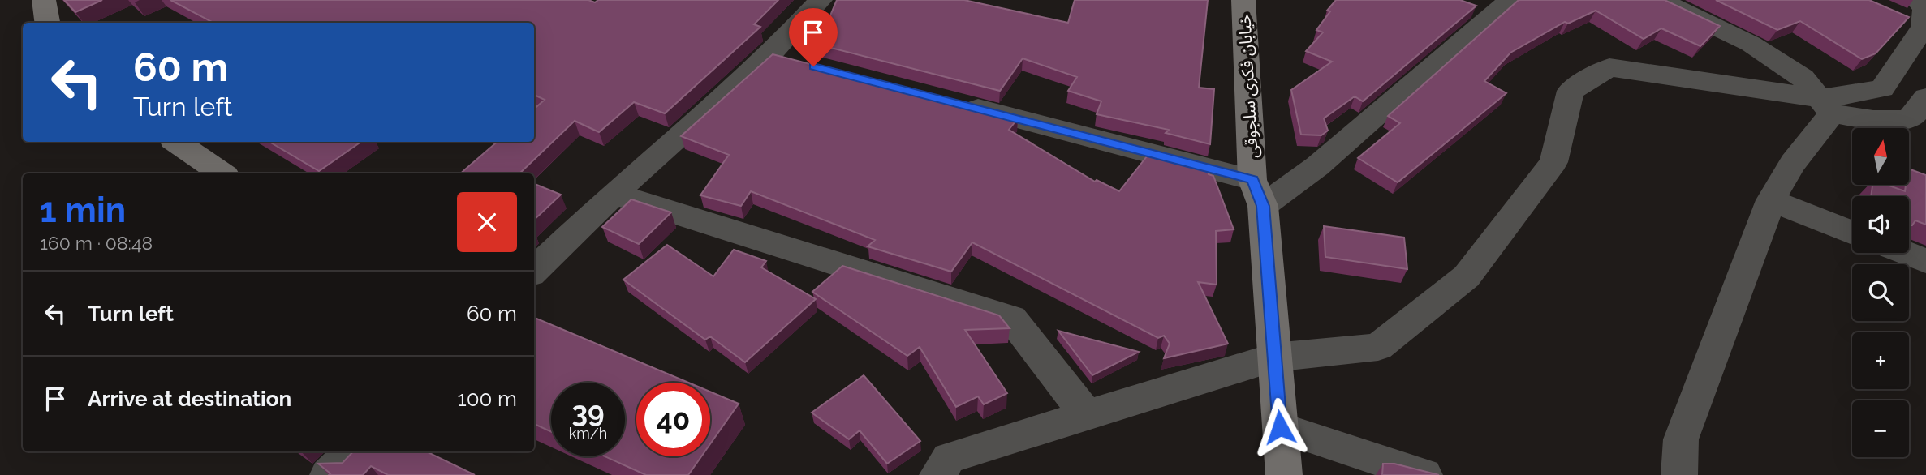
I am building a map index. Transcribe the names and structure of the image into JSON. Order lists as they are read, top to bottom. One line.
{"streets":{"street":["خیابان فکری سلجوقی"]},"north":"top","page":{"turn":["60 m","Turn left"],"map_buttons":["+","−"],"heading":["1 min","160 m · 08:48"],"list":[{"name":"Turn left","value":"60 m"},{"name":"Arrive at destination","value":"100 m"}],"speed":"39 km/h","limit":"40"}}
